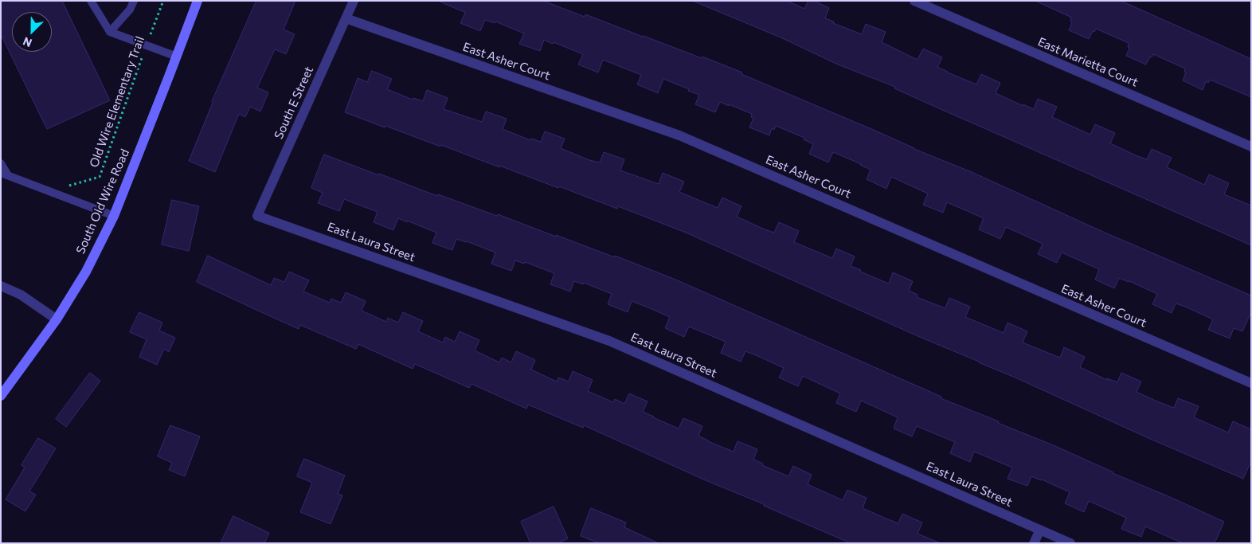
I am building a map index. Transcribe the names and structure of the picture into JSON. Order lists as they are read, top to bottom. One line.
{"streets":{"street":["East Asher Court","East Marietta Court","South E Street","South Old Wire Road","East Laura Street"],"path":["Old Wire Elementary Trail"]},"crossings":[["East Asher Court","South E Street"],["South E Street","East Laura Street"]],"north":"bottom left"}
